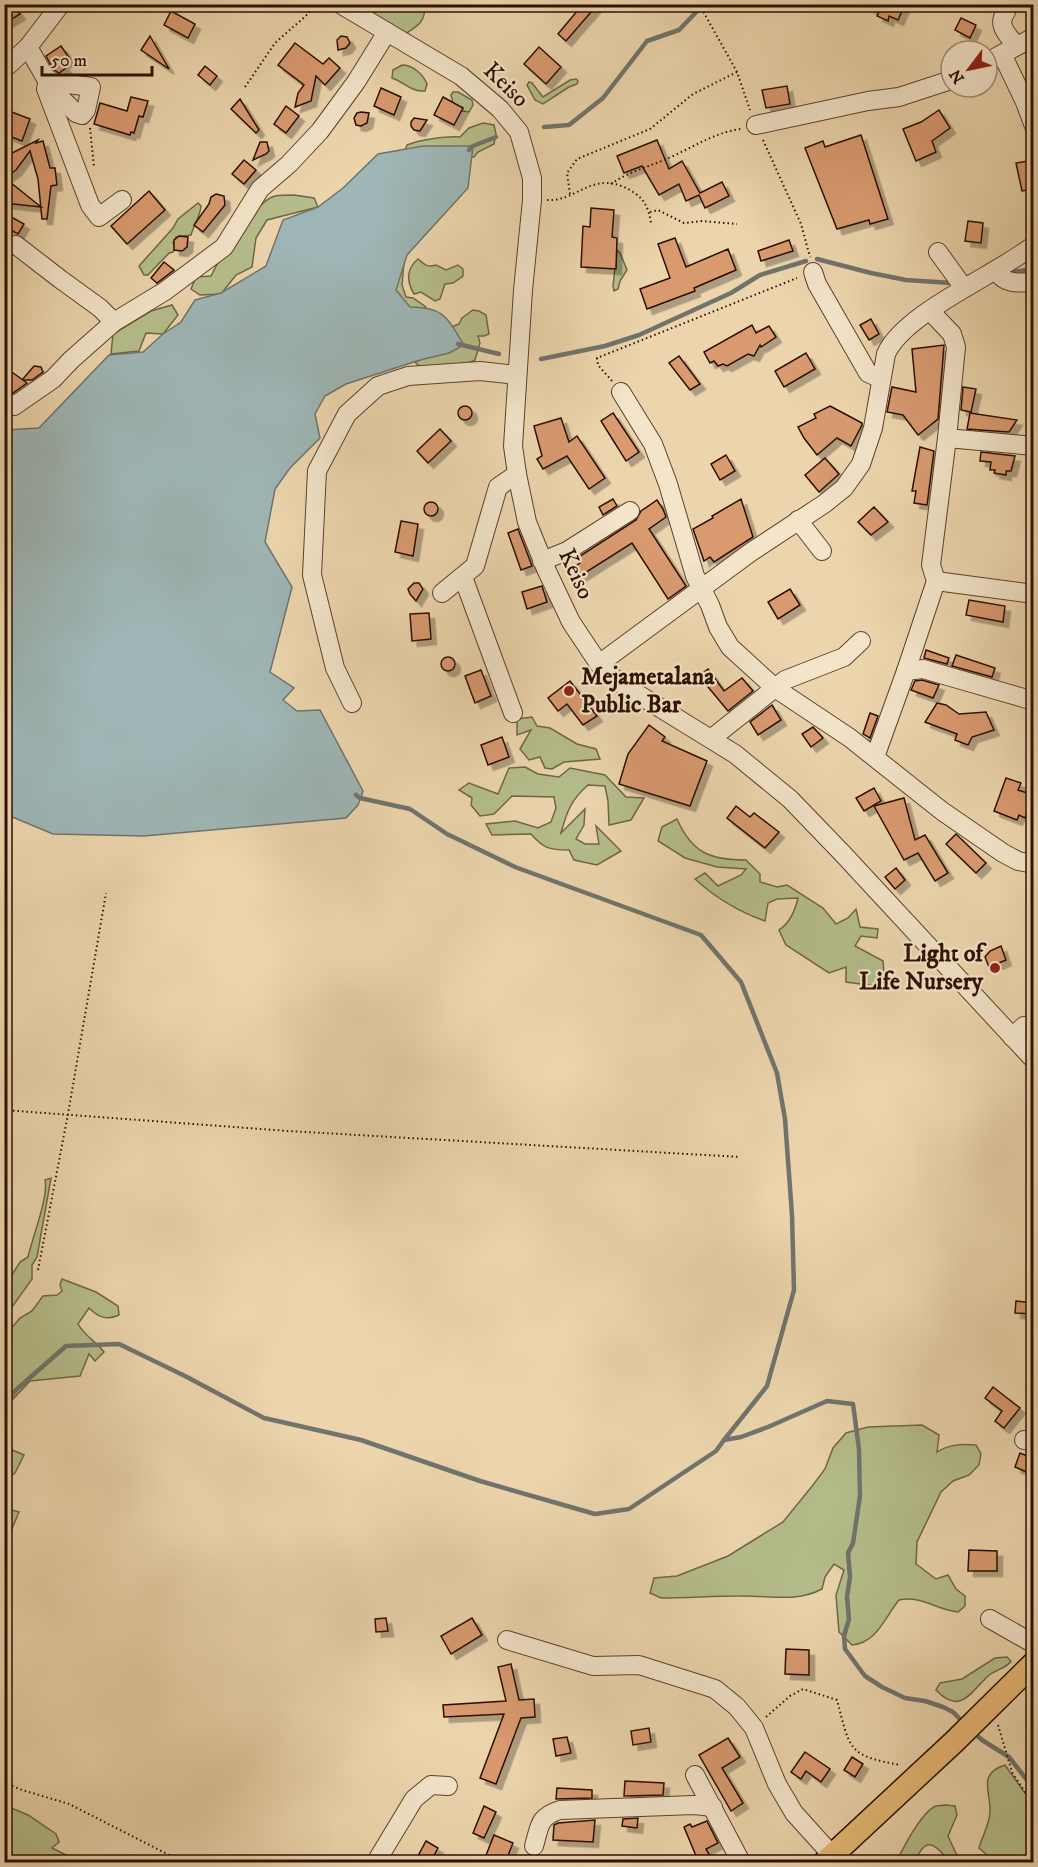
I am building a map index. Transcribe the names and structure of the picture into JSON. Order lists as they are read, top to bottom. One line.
{"streets":{"street":["Keiso"]},"places":["Mejametalana Public Bar","Light of Life Nursery"],"scale_bar":"50 m","north":"bottom left"}
